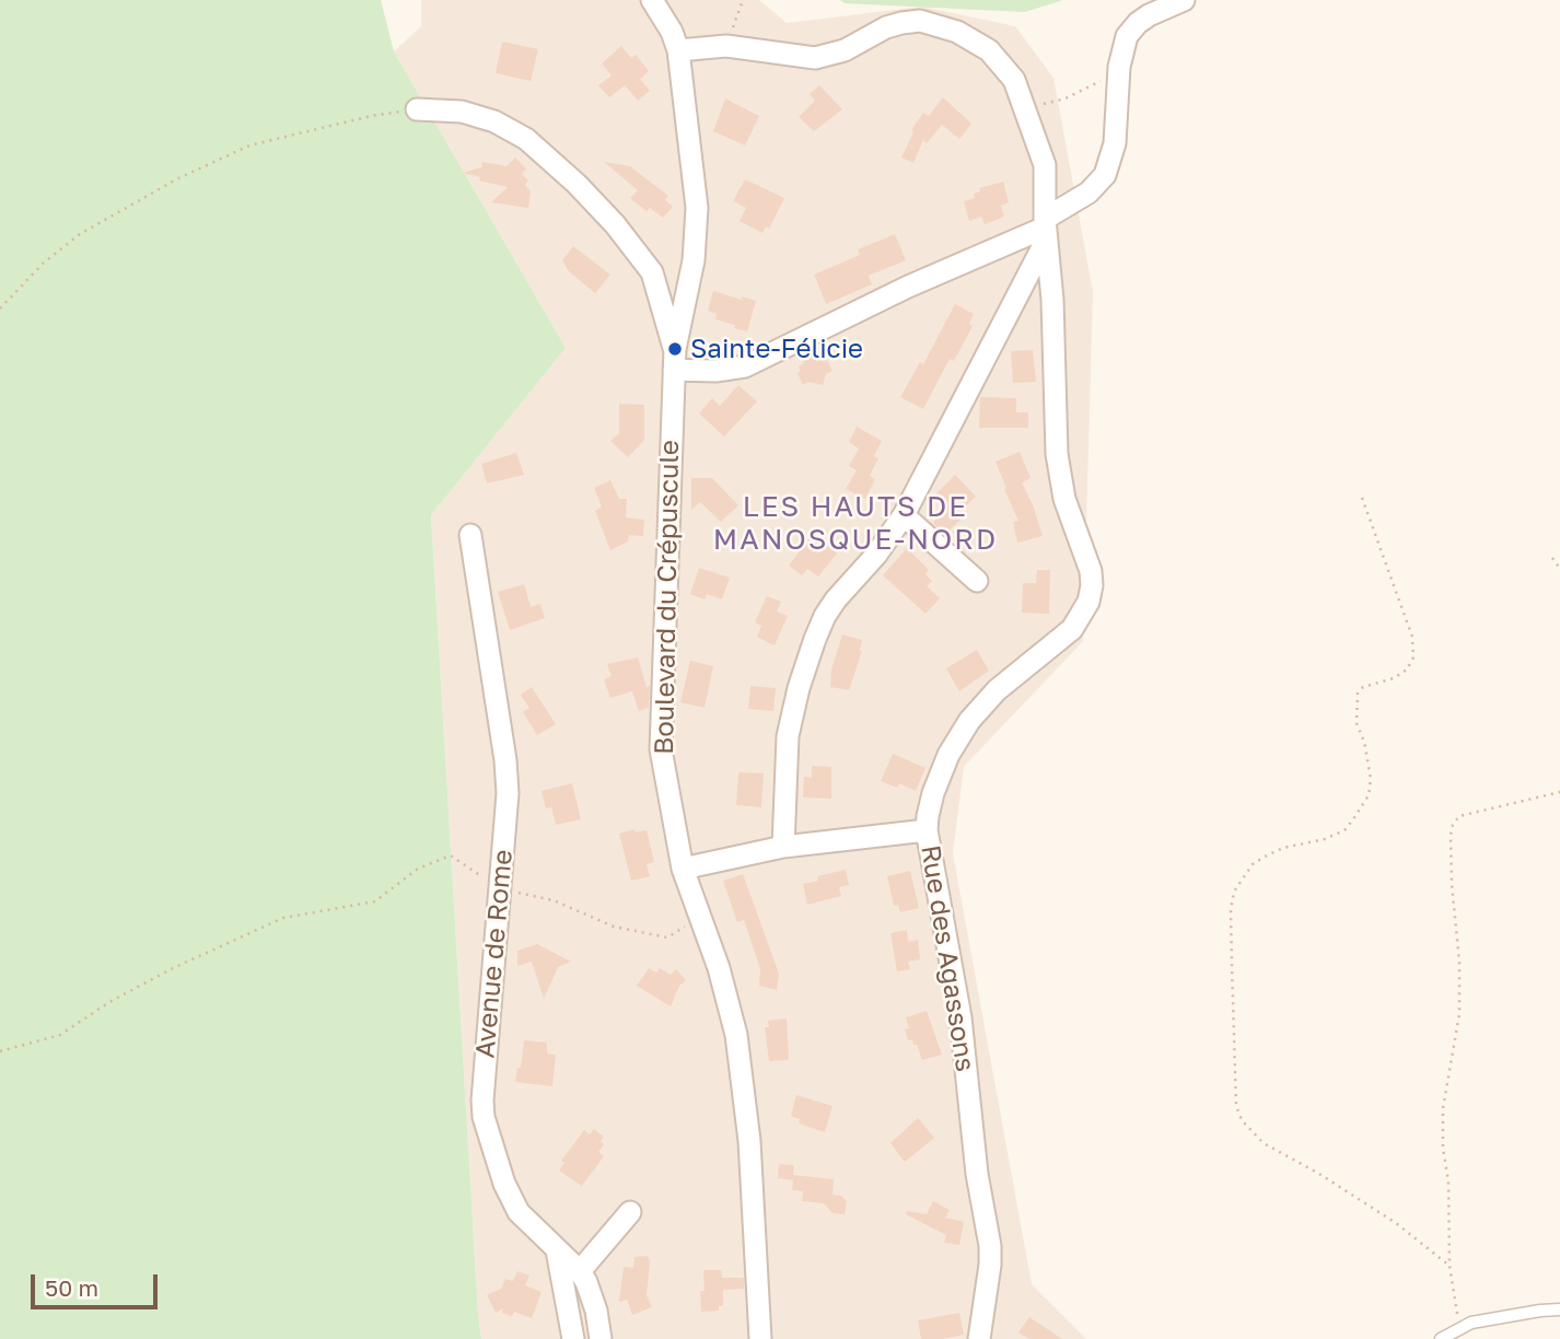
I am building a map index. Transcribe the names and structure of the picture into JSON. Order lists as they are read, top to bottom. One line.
{"streets":{"street":["Boulevard du Crépuscule","Avenue de Rome","Rue des Agassons"]},"districts":["LES HAUTS DE MANOSQUE-NORD"],"places":["Sainte-Félicie"],"scale_bar":"50 m"}
